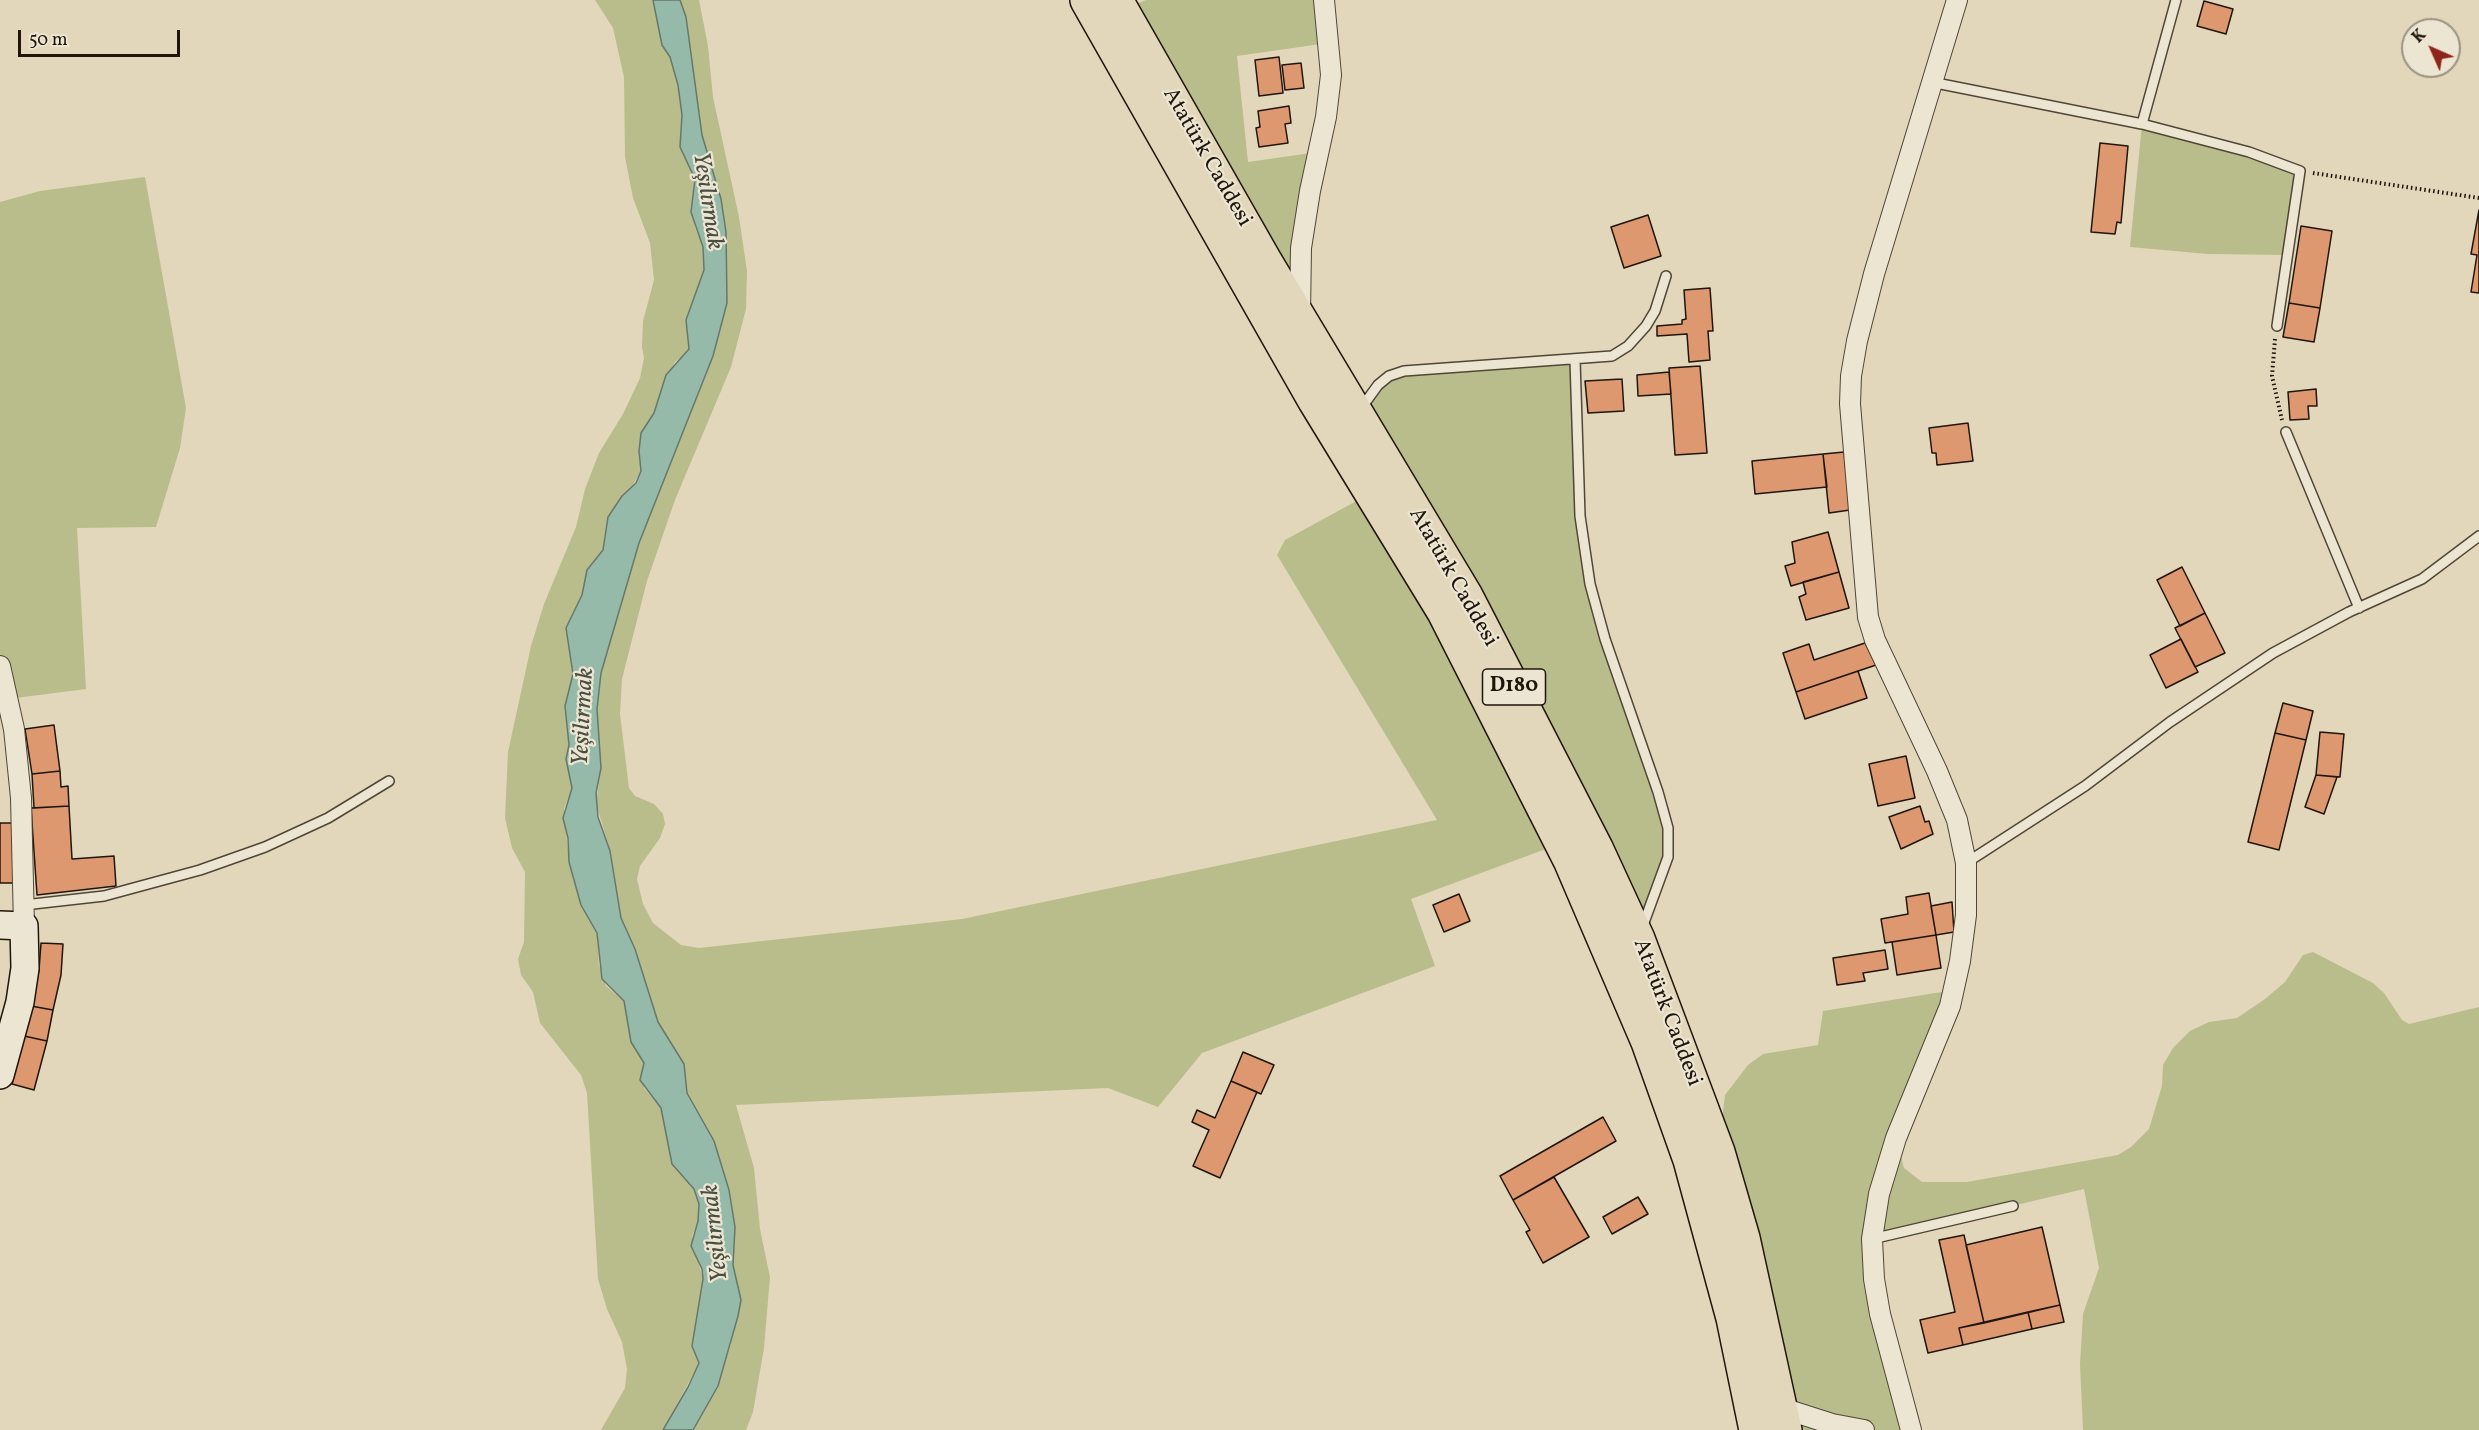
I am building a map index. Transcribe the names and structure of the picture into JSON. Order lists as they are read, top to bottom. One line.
{"streets":{"highway":["Atatürk Caddesi","D180"]},"water":["Yeşilırmak"],"scale_bar":"50 m","north":"top left"}
